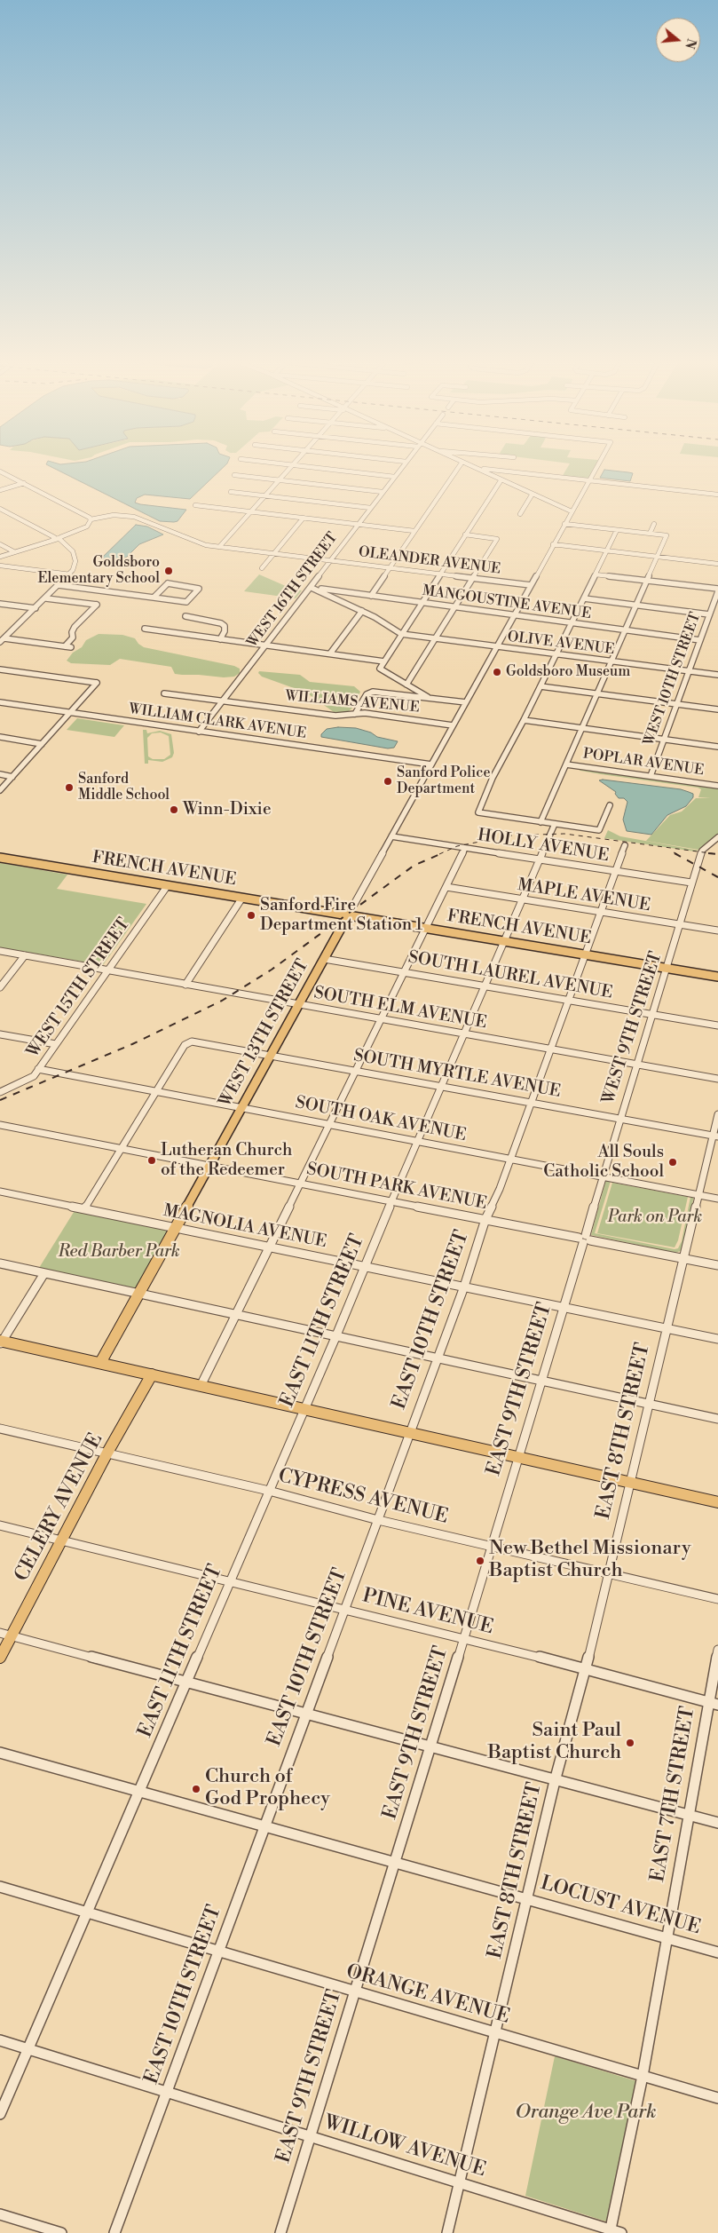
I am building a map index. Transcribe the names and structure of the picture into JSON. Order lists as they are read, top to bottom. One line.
{"streets":{"main road":["FRENCH AVENUE","WEST 13TH STREET","CELERY AVENUE"],"street":["OLEANDER AVENUE","WEST 16TH STREET","MANGOUSTINE AVENUE","OLIVE AVENUE","WEST 10TH STREET","WILLIAMS AVENUE","WILLIAM CLARK AVENUE","POPLAR AVENUE","HOLLY AVENUE","MAPLE AVENUE","SOUTH LAUREL AVENUE","WEST 15TH STREET","SOUTH ELM AVENUE","WEST 9TH STREET","SOUTH MYRTLE AVENUE","SOUTH OAK AVENUE","SOUTH PARK AVENUE","MAGNOLIA AVENUE","EAST 10TH STREET","EAST 11TH STREET","EAST 9TH STREET","EAST 8TH STREET","CYPRESS AVENUE","PINE AVENUE","EAST 7TH STREET","LOCUST AVENUE","ORANGE AVENUE","WILLOW AVENUE"]},"crossings":[["OLEANDER AVENUE","WEST 16TH STREET"],["WEST 16TH STREET","MANGOUSTINE AVENUE"],["WEST 16TH STREET","WILLIAMS AVENUE"],["WEST 16TH STREET","WILLIAM CLARK AVENUE"],["MANGOUSTINE AVENUE","WEST 10TH STREET"],["OLIVE AVENUE","WEST 10TH STREET"],["WEST 10TH STREET","POPLAR AVENUE"],["HOLLY AVENUE","WEST 9TH STREET"],["HOLLY AVENUE","EAST 11TH STREET"],["FRENCH AVENUE","WEST 15TH STREET"],["FRENCH AVENUE","WEST 9TH STREET"],["FRENCH AVENUE","WEST 13TH STREET"],["FRENCH AVENUE","EAST 11TH STREET"],["MAPLE AVENUE","WEST 9TH STREET"],["MAPLE AVENUE","EAST 11TH STREET"],["SOUTH LAUREL AVENUE","WEST 9TH STREET"],["SOUTH LAUREL AVENUE","WEST 13TH STREET"],["SOUTH LAUREL AVENUE","EAST 11TH STREET"],["WEST 15TH STREET","SOUTH ELM AVENUE"],["WEST 15TH STREET","SOUTH OAK AVENUE"],["SOUTH ELM AVENUE","WEST 9TH STREET"],["SOUTH ELM AVENUE","WEST 13TH STREET"],["SOUTH ELM AVENUE","EAST 11TH STREET"],["WEST 9TH STREET","SOUTH MYRTLE AVENUE"],["WEST 9TH STREET","SOUTH OAK AVENUE"],["WEST 9TH STREET","SOUTH PARK AVENUE"],["WEST 9TH STREET","EAST 9TH STREET"],["WEST 13TH STREET","SOUTH MYRTLE AVENUE"],["WEST 13TH STREET","SOUTH OAK AVENUE"],["WEST 13TH STREET","SOUTH PARK AVENUE"],["WEST 13TH STREET","MAGNOLIA AVENUE"],["SOUTH MYRTLE AVENUE","SOUTH OAK AVENUE"],["SOUTH MYRTLE AVENUE","EAST 11TH STREET"],["SOUTH MYRTLE AVENUE","EAST 8TH STREET"],["SOUTH OAK AVENUE","EAST 11TH STREET"],["SOUTH OAK AVENUE","EAST 8TH STREET"],["SOUTH PARK AVENUE","EAST 10TH STREET"],["SOUTH PARK AVENUE","EAST 11TH STREET"],["SOUTH PARK AVENUE","EAST 9TH STREET"],["SOUTH PARK AVENUE","EAST 8TH STREET"],["MAGNOLIA AVENUE","EAST 10TH STREET"],["MAGNOLIA AVENUE","EAST 11TH STREET"],["MAGNOLIA AVENUE","EAST 9TH STREET"],["MAGNOLIA AVENUE","EAST 8TH STREET"],["EAST 10TH STREET","CYPRESS AVENUE"],["EAST 10TH STREET","PINE AVENUE"],["EAST 10TH STREET","LOCUST AVENUE"],["EAST 10TH STREET","ORANGE AVENUE"],["EAST 10TH STREET","WILLOW AVENUE"],["EAST 11TH STREET","CYPRESS AVENUE"],["EAST 11TH STREET","PINE AVENUE"],["EAST 11TH STREET","LOCUST AVENUE"],["EAST 11TH STREET","ORANGE AVENUE"],["EAST 11TH STREET","WILLOW AVENUE"],["EAST 9TH STREET","CYPRESS AVENUE"],["EAST 9TH STREET","PINE AVENUE"],["EAST 9TH STREET","LOCUST AVENUE"],["EAST 9TH STREET","ORANGE AVENUE"],["EAST 9TH STREET","WILLOW AVENUE"],["EAST 8TH STREET","CYPRESS AVENUE"],["EAST 8TH STREET","PINE AVENUE"],["EAST 8TH STREET","LOCUST AVENUE"],["EAST 8TH STREET","ORANGE AVENUE"],["EAST 8TH STREET","WILLOW AVENUE"],["CYPRESS AVENUE","CELERY AVENUE"],["CELERY AVENUE","PINE AVENUE"],["PINE AVENUE","EAST 7TH STREET"],["EAST 7TH STREET","LOCUST AVENUE"],["EAST 7TH STREET","ORANGE AVENUE"],["EAST 7TH STREET","WILLOW AVENUE"]],"parks":["Park on Park","Red Barber Park","Orange Ave Park"],"places":["Goldsboro Elementary School","Goldsboro Museum","Sanford Police Department","Sanford Middle School","Winn-Dixie","Sanford Fire Department Station 1","Lutheran Church of the Redeemer","All Souls Catholic School","New Bethel Missionary Baptist Church","Saint Paul Baptist Church","Church of God Prophecy"],"north":"right"}
